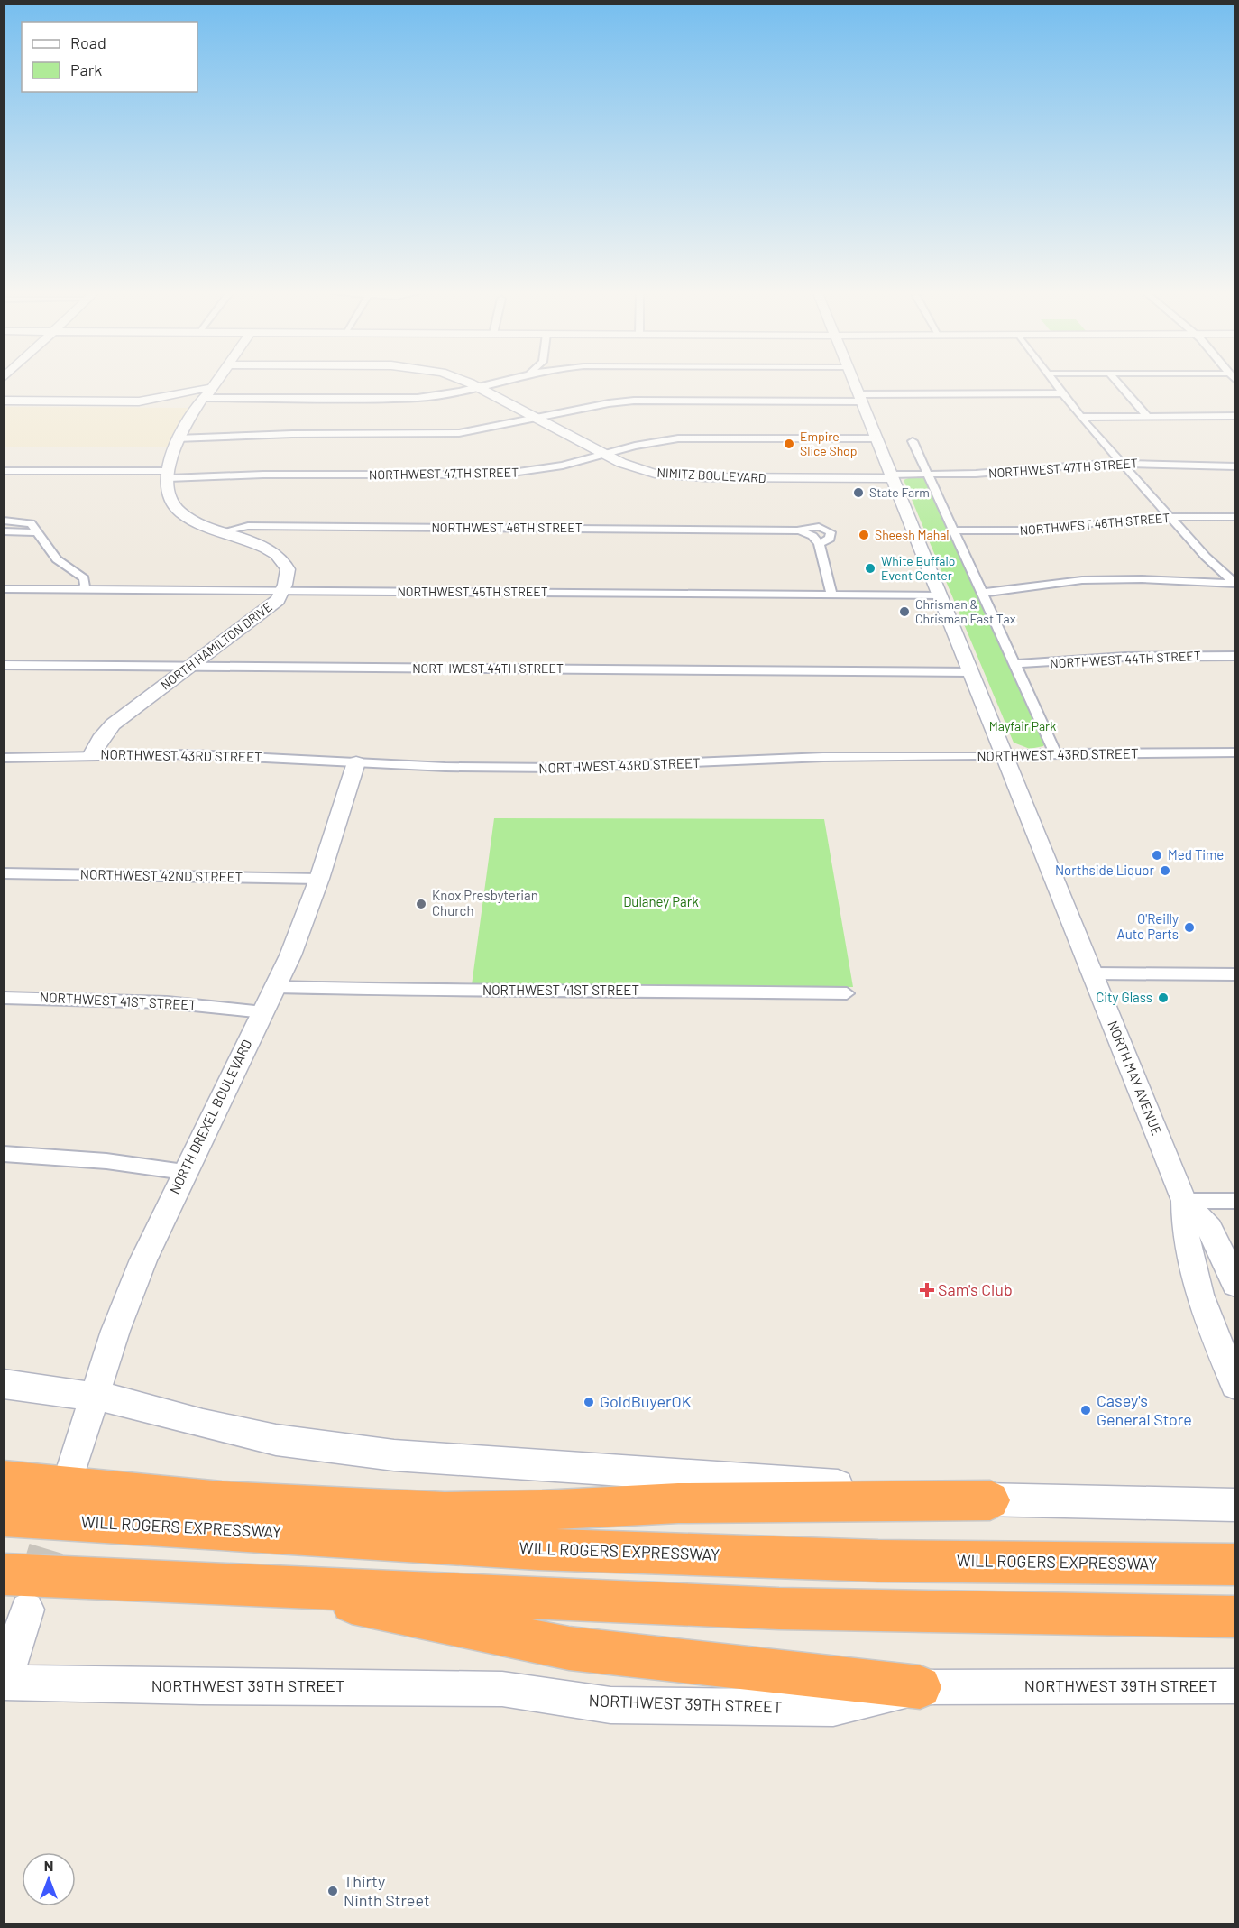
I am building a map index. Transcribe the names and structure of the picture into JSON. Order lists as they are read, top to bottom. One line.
{"streets":{"highway":["WILL ROGERS EXPRESSWAY"],"street":["NORTHWEST 47TH STREET","NIMITZ BOULEVARD","NORTHWEST 46TH STREET","NORTHWEST 45TH STREET","NORTH HAMILTON DRIVE","NORTHWEST 44TH STREET","NORTHWEST 43RD STREET","NORTHWEST 42ND STREET","NORTHWEST 41ST STREET","NORTH MAY AVENUE","NORTH DREXEL BOULEVARD","NORTHWEST 39TH STREET"]},"crossings":[["NORTHWEST 47TH STREET","NIMITZ BOULEVARD"],["NORTHWEST 47TH STREET","NORTH HAMILTON DRIVE"],["NORTHWEST 47TH STREET","NORTH MAY AVENUE"],["NIMITZ BOULEVARD","NORTH MAY AVENUE"],["NORTHWEST 46TH STREET","NORTH HAMILTON DRIVE"],["NORTHWEST 45TH STREET","NORTH HAMILTON DRIVE"],["NORTHWEST 45TH STREET","NORTH MAY AVENUE"],["NORTH HAMILTON DRIVE","NORTHWEST 44TH STREET"],["NORTH HAMILTON DRIVE","NORTHWEST 43RD STREET"],["NORTHWEST 44TH STREET","NORTH MAY AVENUE"],["NORTHWEST 43RD STREET","NORTH MAY AVENUE"],["NORTHWEST 43RD STREET","NORTH DREXEL BOULEVARD"],["NORTHWEST 42ND STREET","NORTH DREXEL BOULEVARD"],["NORTHWEST 41ST STREET","NORTH DREXEL BOULEVARD"]],"parks":["Mayfair Park","Dulaney Park"],"places":{"other":["Empire Slice Shop","State Farm","Sheesh Mahal","White Buffalo Event Center","Chrisman & Chrisman Fast Tax","Med Time","Northside Liquor","Knox Presbyterian Church","O'Reilly Auto Parts","City Glass","GoldBuyerOK","Casey's General Store","Thirty Ninth Street"],"health":["Sam's Club"]},"legend":["Road","Park"],"north":"top"}
